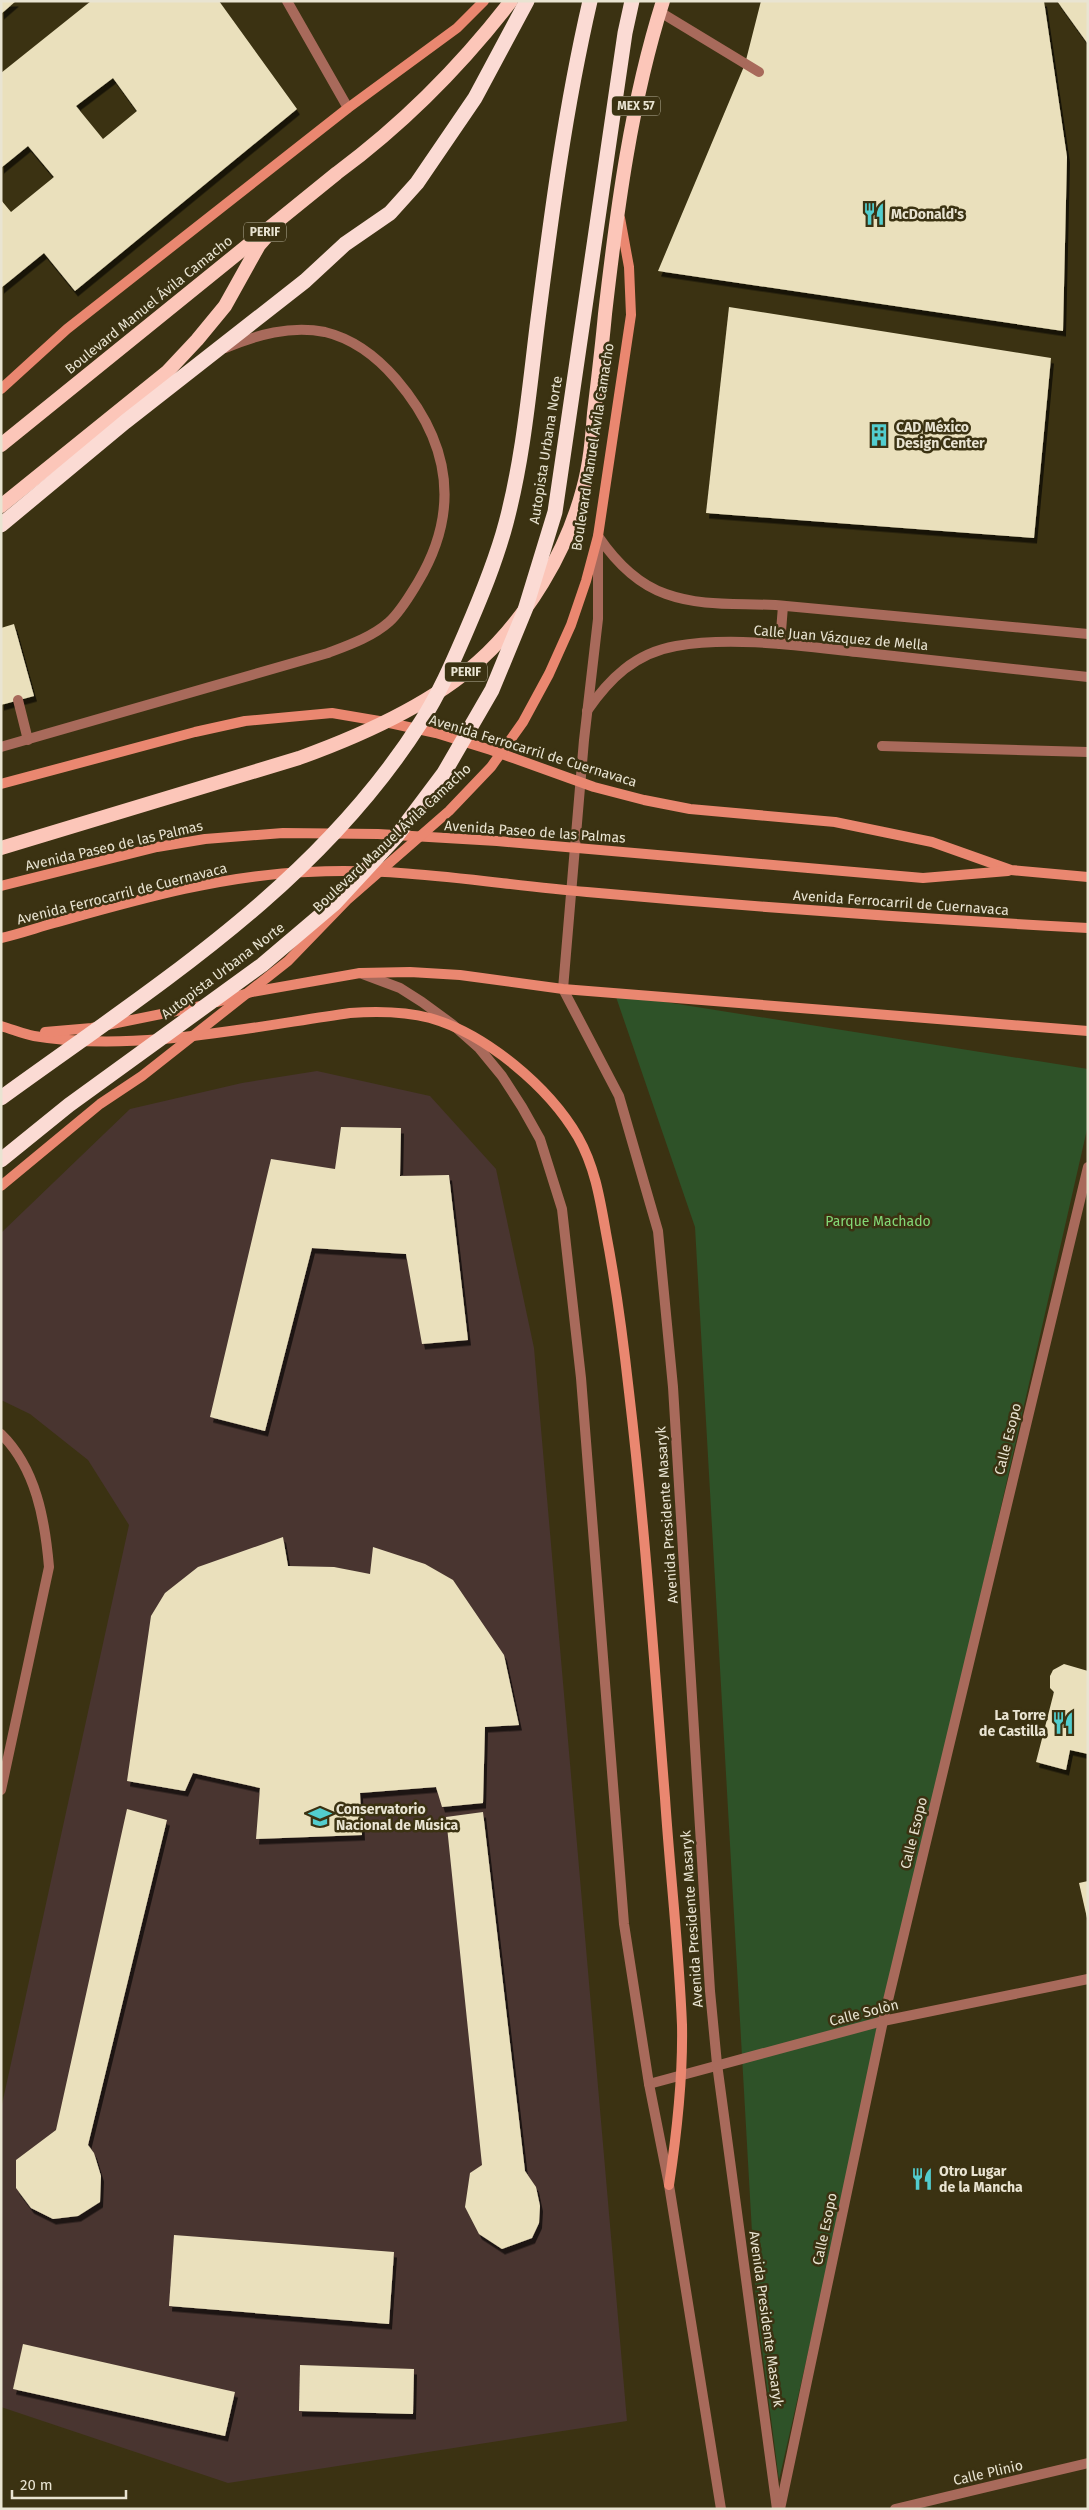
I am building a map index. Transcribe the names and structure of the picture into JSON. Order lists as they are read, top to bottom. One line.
{"streets":{"highway":["MEX 57","PERIF","Boulevard Manuel Ávila Camacho","Autopista Urbana Norte"],"main road":["Avenida Ferrocarril de Cuernavaca","Avenida Paseo de las Palmas"],"street":["Calle Juan Vázquez de Mella","Calle Esopo","Avenida Presidente Masaryk","Calle Solòn","Calle Plinio"]},"crossings":[["Boulevard Manuel Ávila Camacho","Calle Juan Vázquez de Mella"],["Avenida Ferrocarril de Cuernavaca","Avenida Paseo de las Palmas"],["Calle Esopo","Avenida Presidente Masaryk"],["Calle Esopo","Calle Solòn"],["Avenida Presidente Masaryk","Calle Solòn"]],"parks":["Parque Machado"],"places":{"restaurant":["McDonald's","La Torre de Castilla","Otro Lugar de la Mancha"],"building":["CAD México Design Center"],"school or university":["Conservatorio Nacional de Música"]},"scale_bar":"20 m"}
